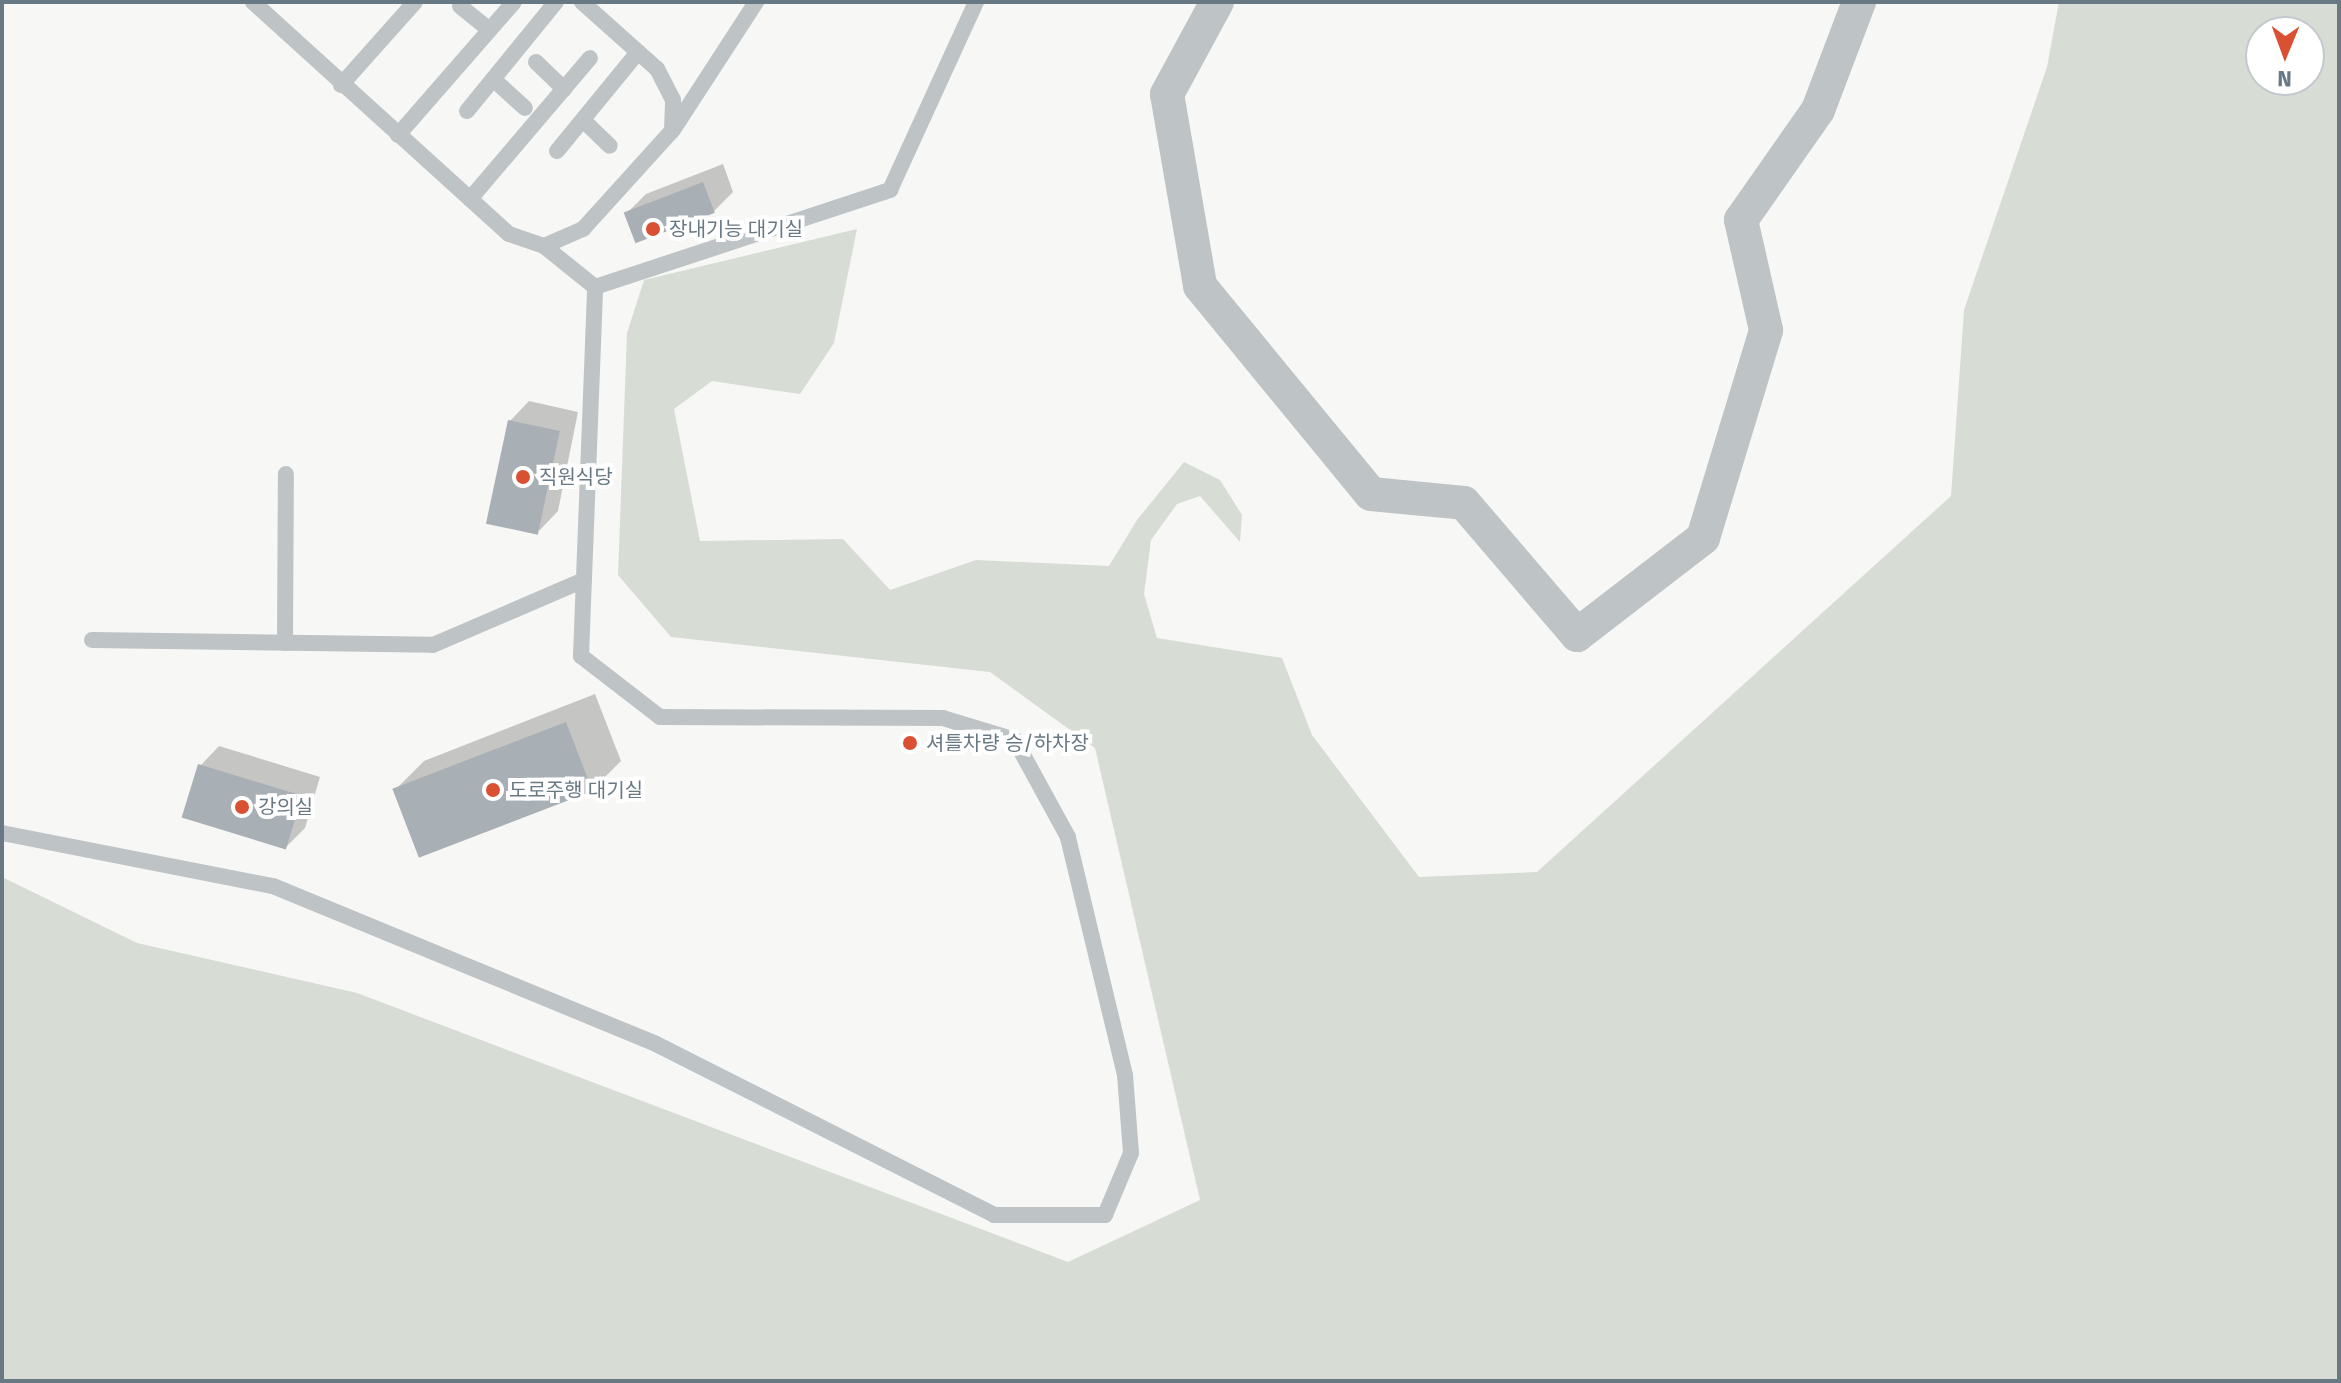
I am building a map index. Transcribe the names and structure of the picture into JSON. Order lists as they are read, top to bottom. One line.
{"places":["장내기능 대기실","직원식당","셔틀차량 승/하차장","도로주행 대기실","강의실"],"north":"bottom"}
